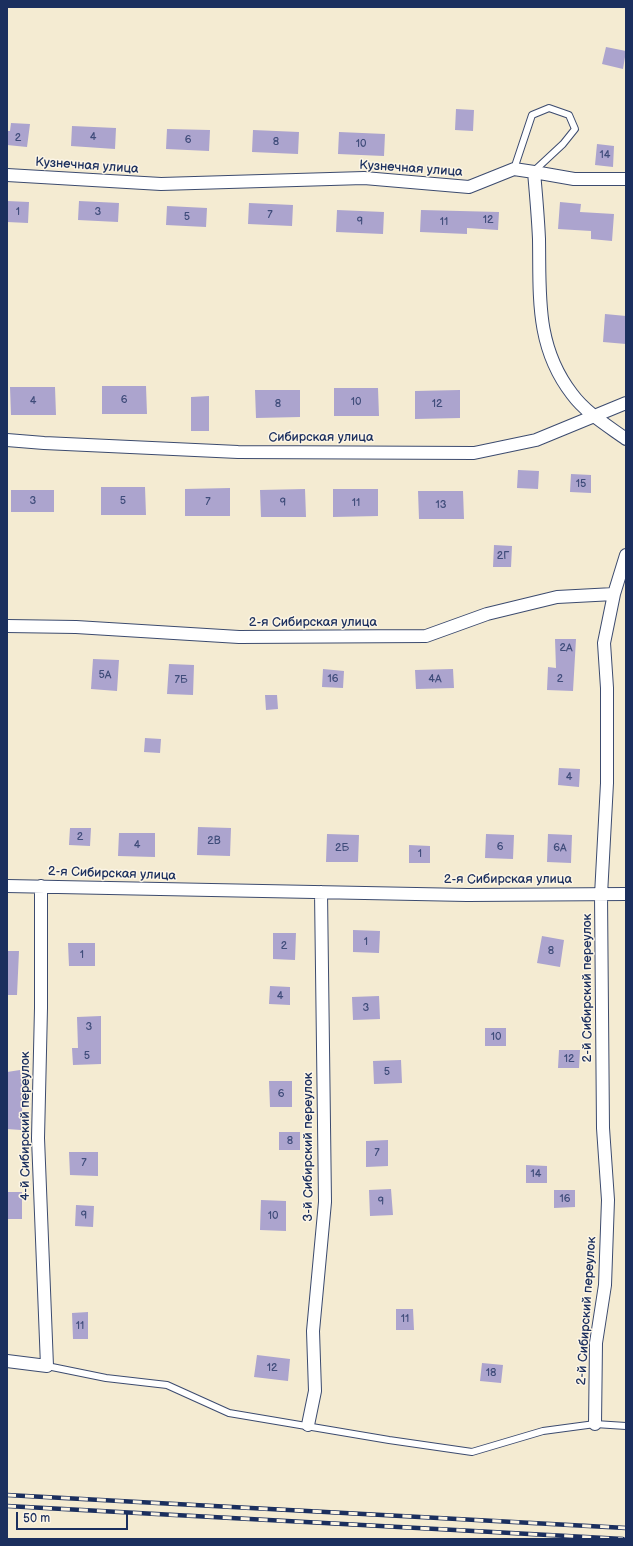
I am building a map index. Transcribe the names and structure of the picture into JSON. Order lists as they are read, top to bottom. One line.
{"streets":{"street":["Кузнечная улица","Сибирская улица","2-я Сибирская улица","2-й Сибирский переулок","4-й Сибирский переулок","3-й Сибирский переулок"]},"crossings":[["2-я Сибирская улица","2-й Сибирский переулок"],["2-я Сибирская улица","4-й Сибирский переулок"],["2-я Сибирская улица","3-й Сибирский переулок"]],"house_numbers":["4","2","6","8","10","14","1","3","7","5","12","9","11","6","4","10","8","12","15","3","5","7","9","11","13","2Г","2А","5А","16","4А","2","7Б","4","2","2В","4","6","2Б","6А","1","1","2","8","1","4","3","3","10","5","12","5","6","8","7","7","14","16","9","9","10","11","11","12","18"],"scale_bar":"50 m"}
